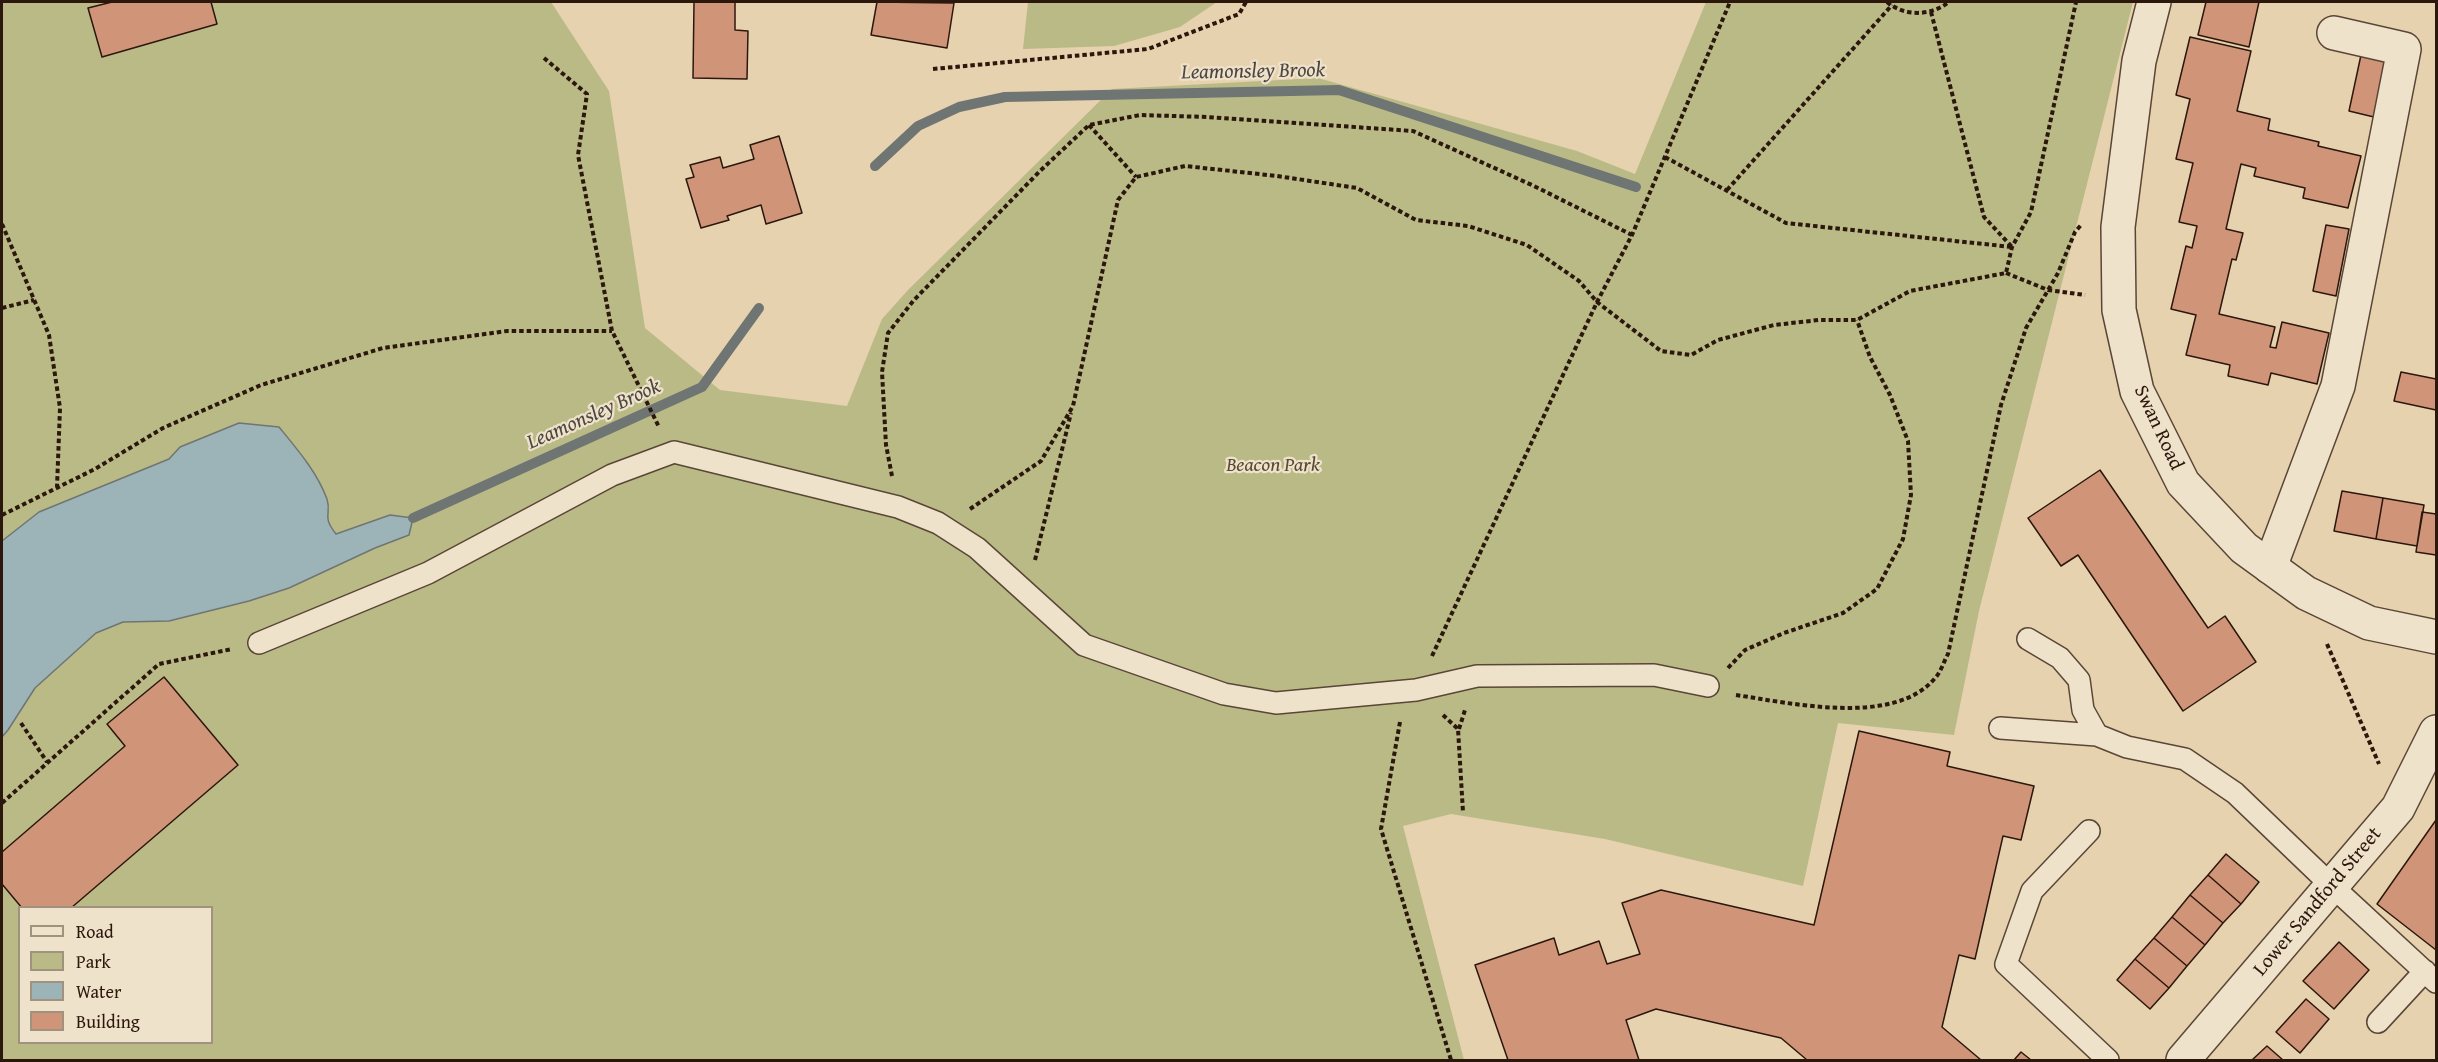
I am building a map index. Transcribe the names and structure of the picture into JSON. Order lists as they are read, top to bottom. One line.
{"streets":{"street":["Swan Road","Lower Sandford Street"]},"water":["Leamonsley Brook"],"parks":["Beacon Park"],"legend":["Road","Park","Water","Building"]}
